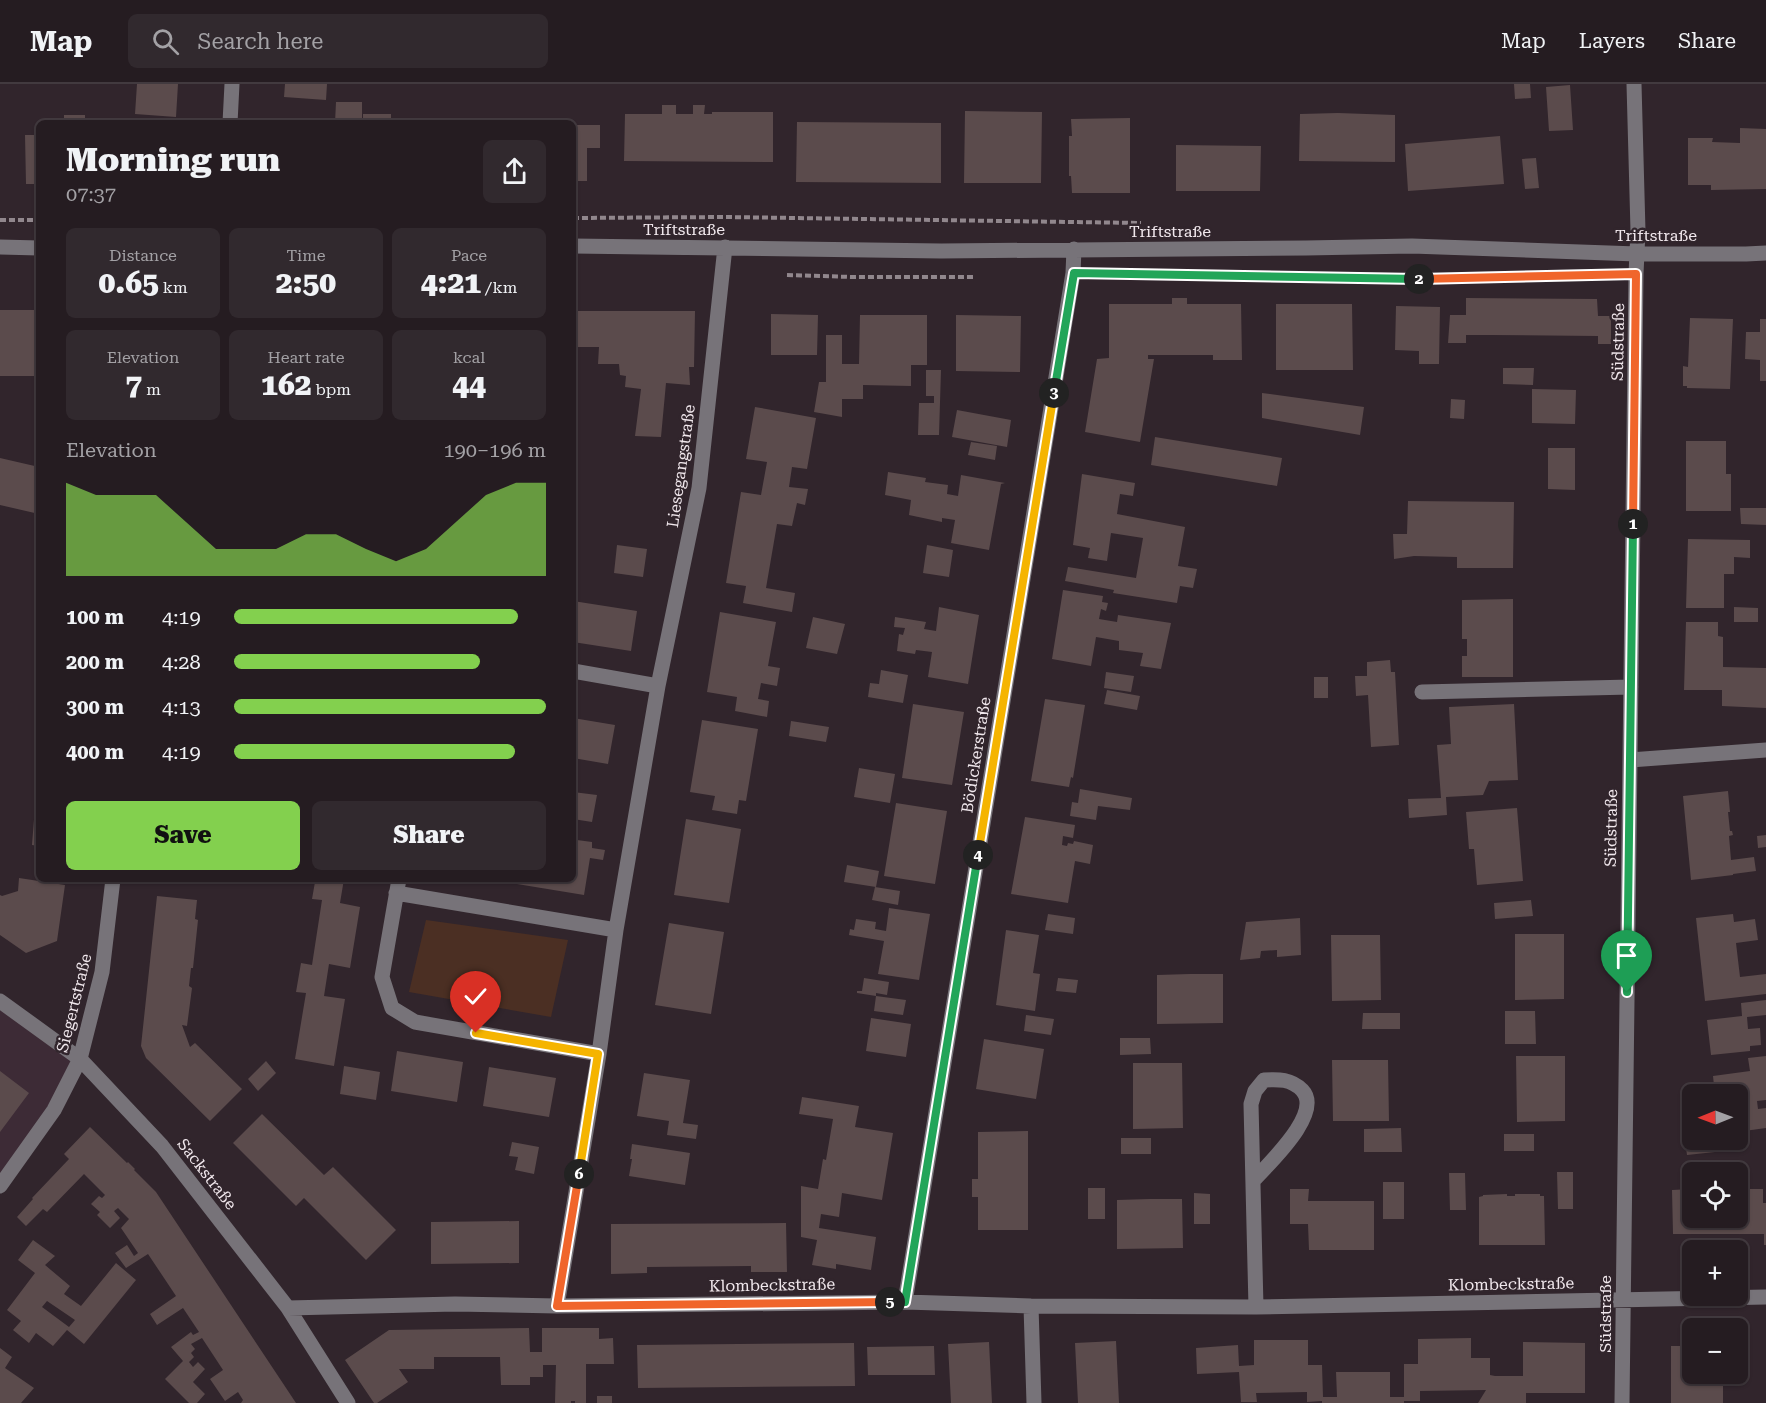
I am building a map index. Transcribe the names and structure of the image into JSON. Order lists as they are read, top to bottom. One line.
{"streets":{"street":["Triftstraße","Südstraße","Liesegangstraße","Bödickerstraße","Siegertstraße","Sackstraße","Klombeckstraße"]},"crossings":[["Triftstraße","Südstraße"],["Triftstraße","Liesegangstraße"],["Triftstraße","Bödickerstraße"],["Südstraße","Klombeckstraße"],["Liesegangstraße","Klombeckstraße"],["Bödickerstraße","Klombeckstraße"],["Siegertstraße","Sackstraße"],["Sackstraße","Klombeckstraße"]],"north":"left","page":{"header":"Map","search":"Search here","nav":["Map","Layers","Share"],"heading":["Morning run","07:37"],"stats":[["Distance","0.65 km"],["Time","2:50"],["Pace","4:21 /km"],["Elevation","7 m"],["Heart rate","162 bpm"],["kcal","44"]],"pins":["2","3","1","4","6","5"],"chart":["Elevation","190–196 m"],"list":[{"name":"100 m","note":"4:19"},{"name":"200 m","note":"4:28"},{"name":"300 m","note":"4:13"},{"name":"400 m","note":"4:19"}],"buttons":["Save","Share"],"map_buttons":["+","−"]}}
